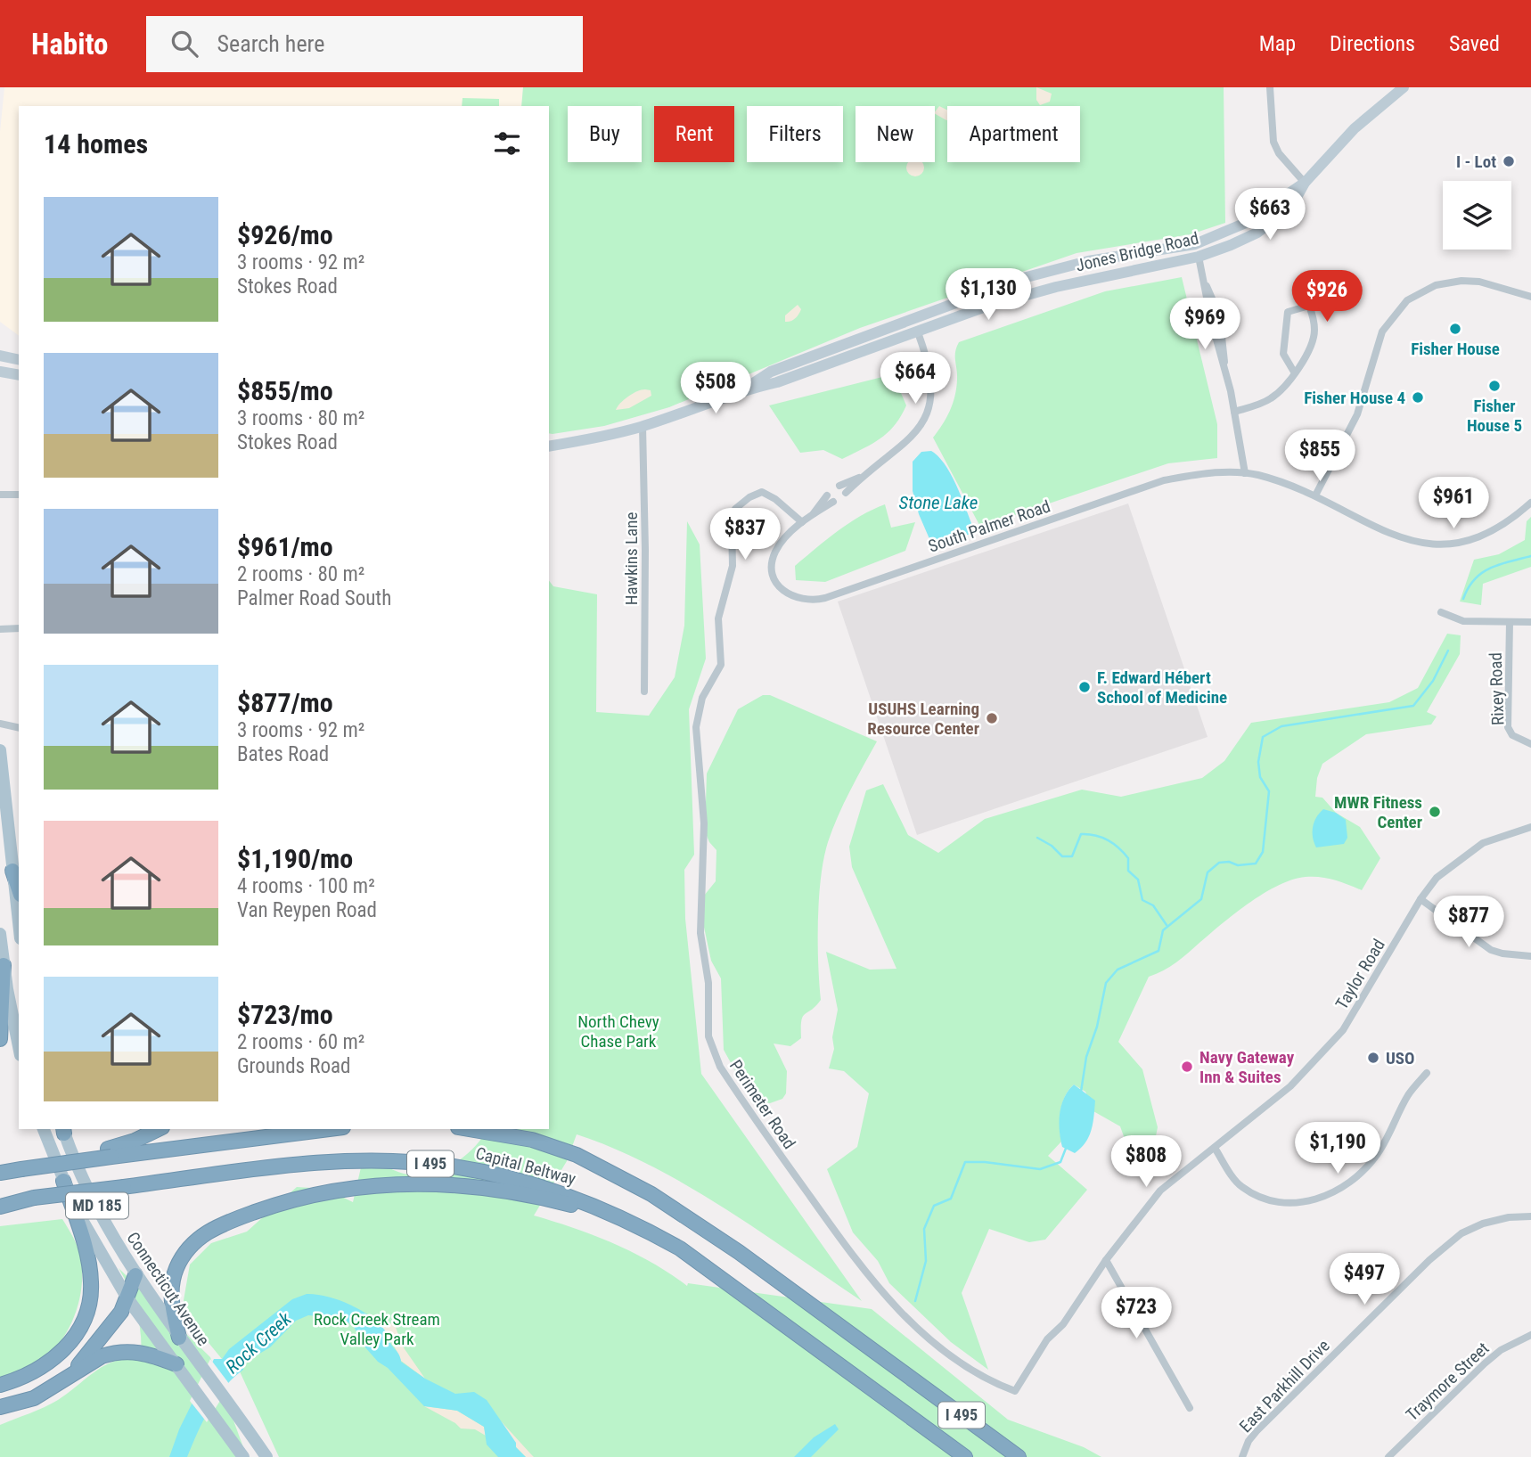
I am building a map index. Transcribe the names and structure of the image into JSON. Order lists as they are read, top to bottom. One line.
{"streets":{"highway":["I 495","Capital Beltway"],"main road":["Jones Bridge Road","MD 185","Connecticut Avenue"],"street":["South Palmer Road","Hawkins Lane","Rixey Road","Taylor Road","Perimeter Road","Traymore Street","East Parkhill Drive"]},"crossings":[["Jones Bridge Road","Hawkins Lane"],["South Palmer Road","Perimeter Road"],["Taylor Road","Perimeter Road"]],"water":["Stone Lake","Rock Creek"],"parks":["North Chevy Chase Park","Rock Creek Stream Valley Park"],"places":["I - Lot","Fisher House","Fisher House 5","Fisher House 4","F. Edward Hébert School of Medicine","USUHS Learning Resource Center","MWR Fitness Center","USO","Navy Gateway Inn & Suites"],"page":{"header":"Habito","search":"Search here","nav":["Map","Directions","Saved"],"chip":["Buy","Rent","Filters","New","Apartment"],"heading":"14 homes","list":[{"name":"$926/mo","note":"3 rooms · 92 m² · Stokes Road"},{"name":"$855/mo","note":"3 rooms · 80 m² · Stokes Road"},{"name":"$961/mo","note":"2 rooms · 80 m² · Palmer Road South"},{"name":"$877/mo","note":"3 rooms · 92 m² · Bates Road"},{"name":"$1,190/mo","note":"4 rooms · 100 m² · Van Reypen Road"},{"name":"$723/mo","note":"2 rooms · 60 m² · Grounds Road"}],"price":["$663","$1,130","$926","$969","$664","$508","$855","$961","$837","$877","$1,190","$808","$497","$723"]}}
